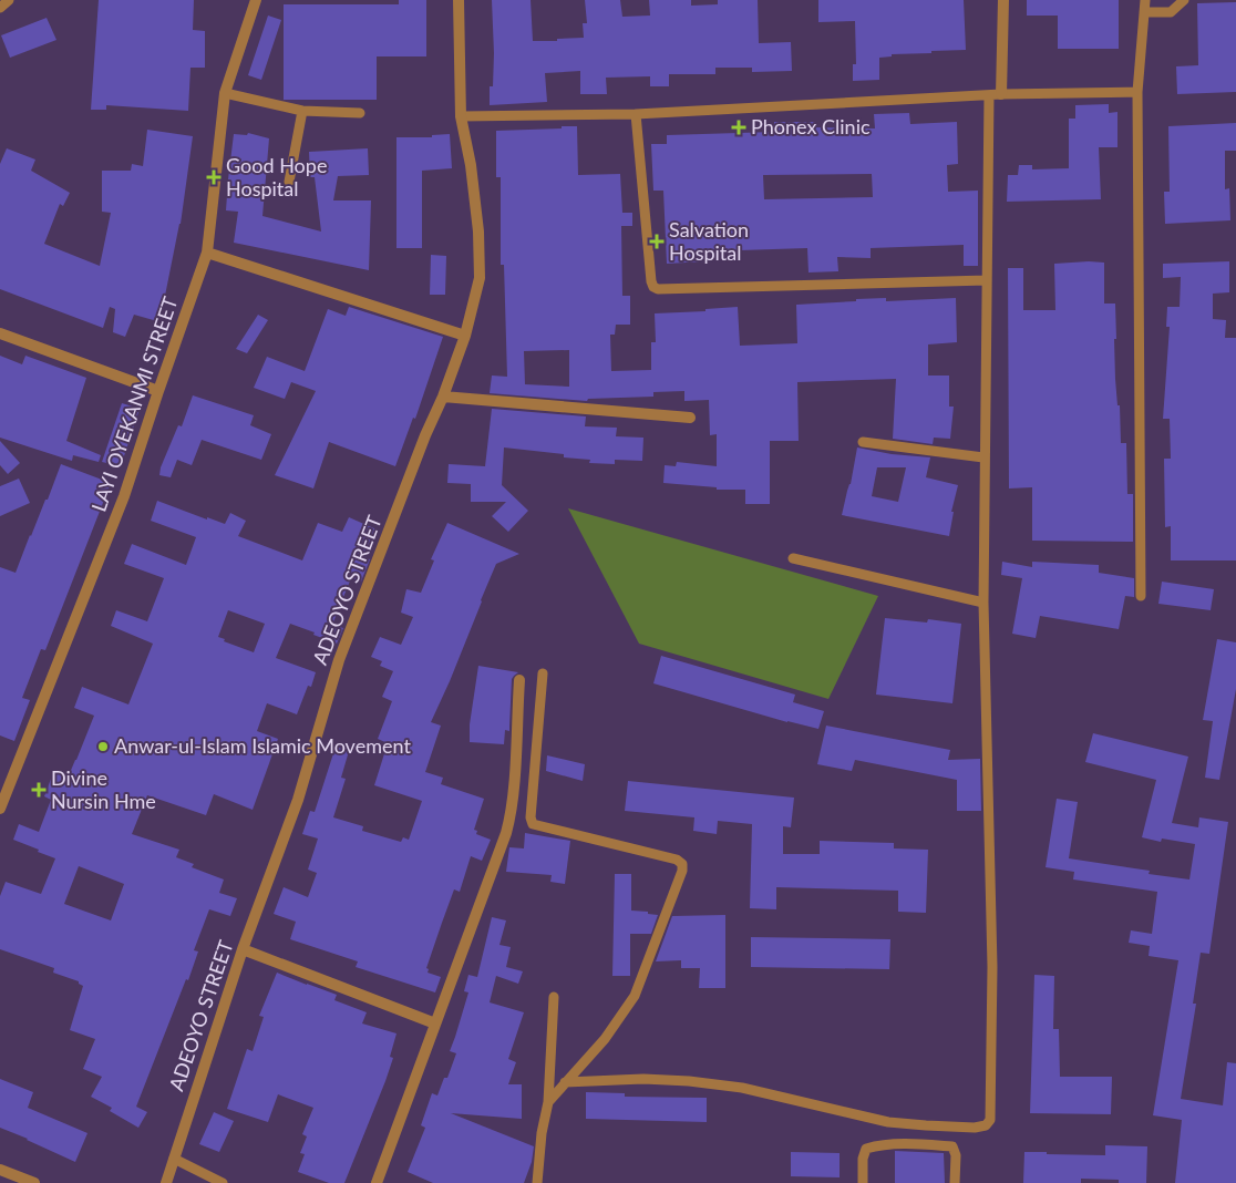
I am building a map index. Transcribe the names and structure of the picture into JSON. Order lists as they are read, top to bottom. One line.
{"streets":{"street":["LAYI OYEKANMI STREET","ADEOYO STREET"]},"places":{"health":["Phonex Clinic","Good Hope Hospital","Salvation Hospital","Divine Nursin Hme"],"other":["Anwar-ul-Islam Islamic Movement"]}}
